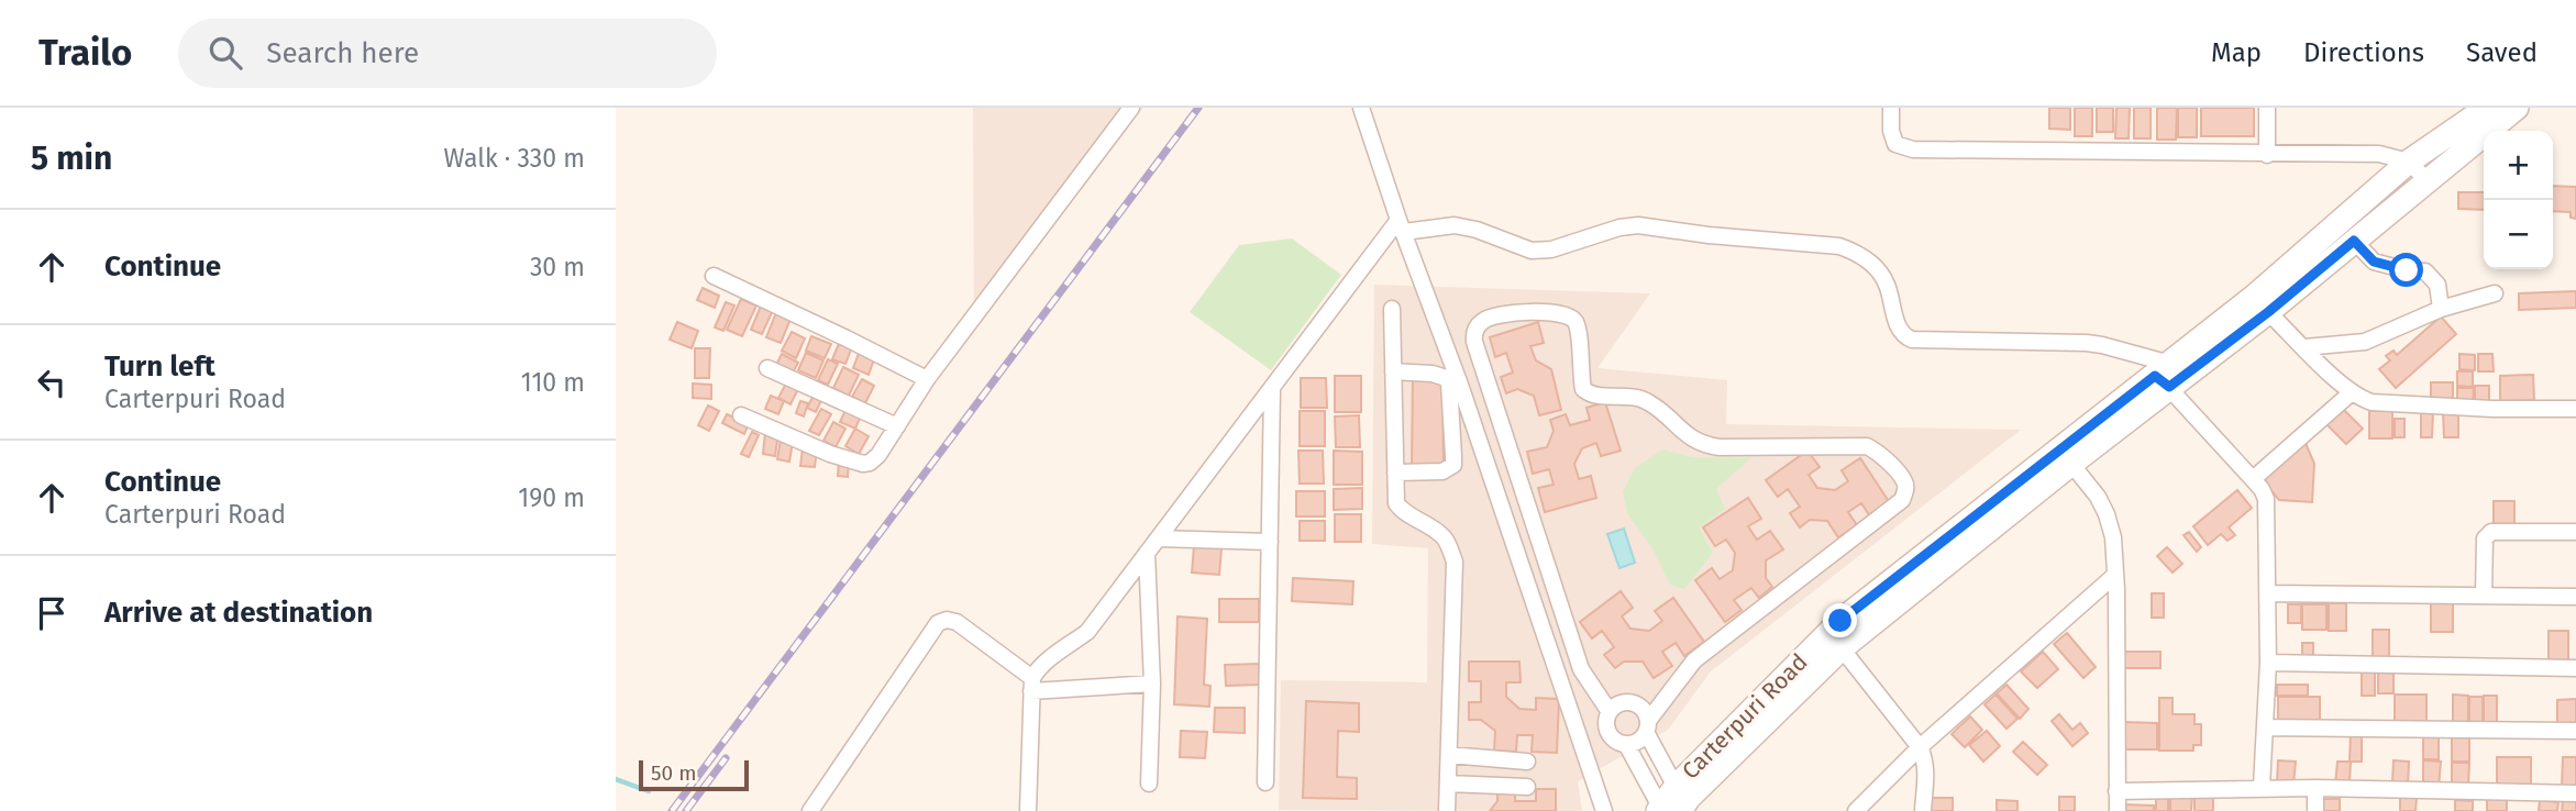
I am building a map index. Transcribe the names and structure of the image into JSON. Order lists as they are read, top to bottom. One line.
{"streets":{"main road":["Carterpuri Road"]},"scale_bar":"50 m","page":{"header":"Trailo","search":"Search here","nav":["Map","Directions","Saved"],"heading":["5 min","Walk · 330 m"],"map_buttons":["+","−"],"list":[["Continue","30 m"],["Turn left","Carterpuri Road","110 m"],["Continue","Carterpuri Road","190 m"],"Arrive at destination"],"scale":"50 m"}}
